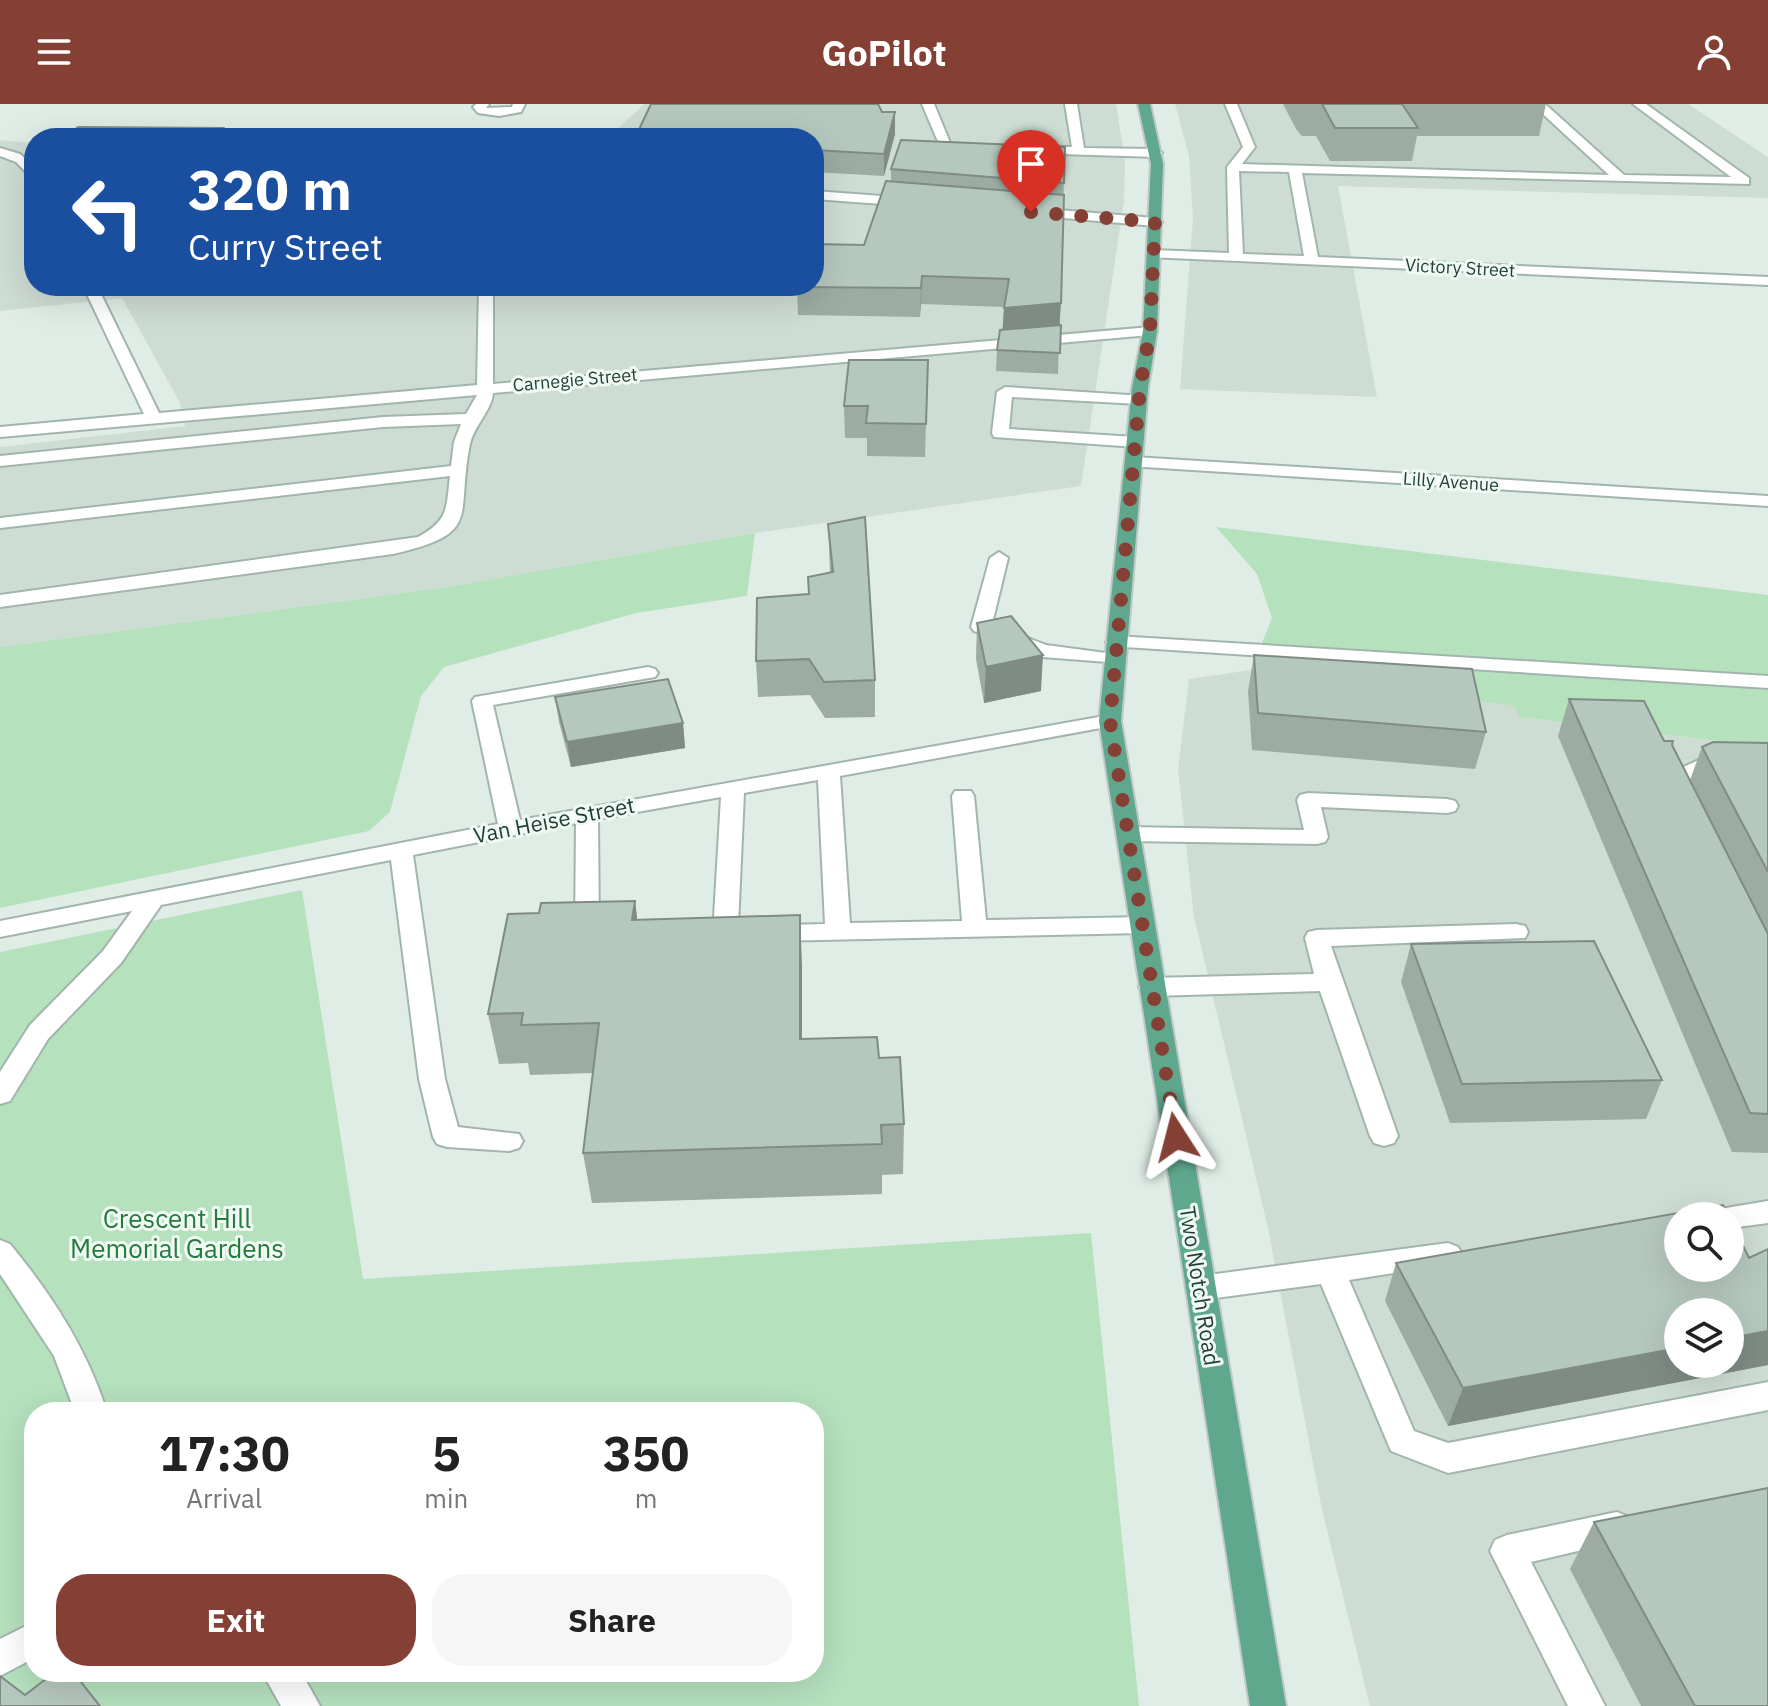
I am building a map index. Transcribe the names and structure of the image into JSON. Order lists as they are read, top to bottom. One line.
{"streets":{"main road":["Two Notch Road"],"street":["Victory Street","Carnegie Street","Lilly Avenue","Van Heise Street"]},"crossings":[["Victory Street","Two Notch Road"],["Carnegie Street","Two Notch Road"],["Lilly Avenue","Two Notch Road"],["Van Heise Street","Two Notch Road"]],"parks":["Crescent Hill Memorial Gardens"],"page":{"header":"GoPilot","turn":["320 m","Curry Street"],"eta":["17:30","Arrival","5","min","350","m"],"buttons":["Exit","Share"]}}
